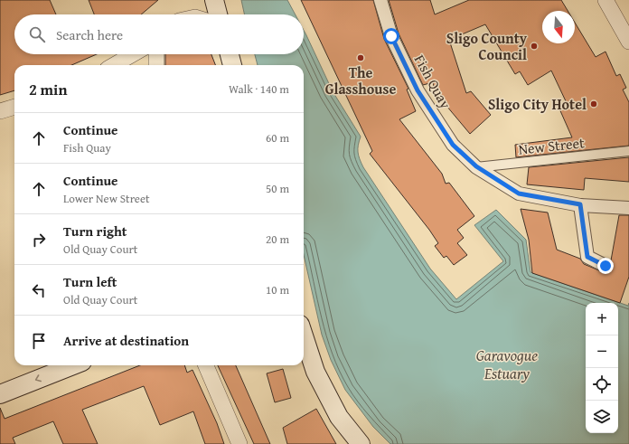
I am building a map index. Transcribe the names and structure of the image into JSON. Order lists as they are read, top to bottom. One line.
{"streets":{"street":["Fish Quay","New Street"]},"crossings":[["Fish Quay","New Street"]],"water":["Garavogue Estuary"],"places":["Sligo County Council","The Glasshouse","Sligo City Hotel"],"north":"bottom","page":{"search":"Search here","heading":["2 min","Walk · 140 m"],"list":[["Continue","Fish Quay","60 m"],["Continue","Lower New Street","50 m"],["Turn right","Old Quay Court","20 m"],["Turn left","Old Quay Court","10 m"],"Arrive at destination"],"map_buttons":["+","−"]}}
